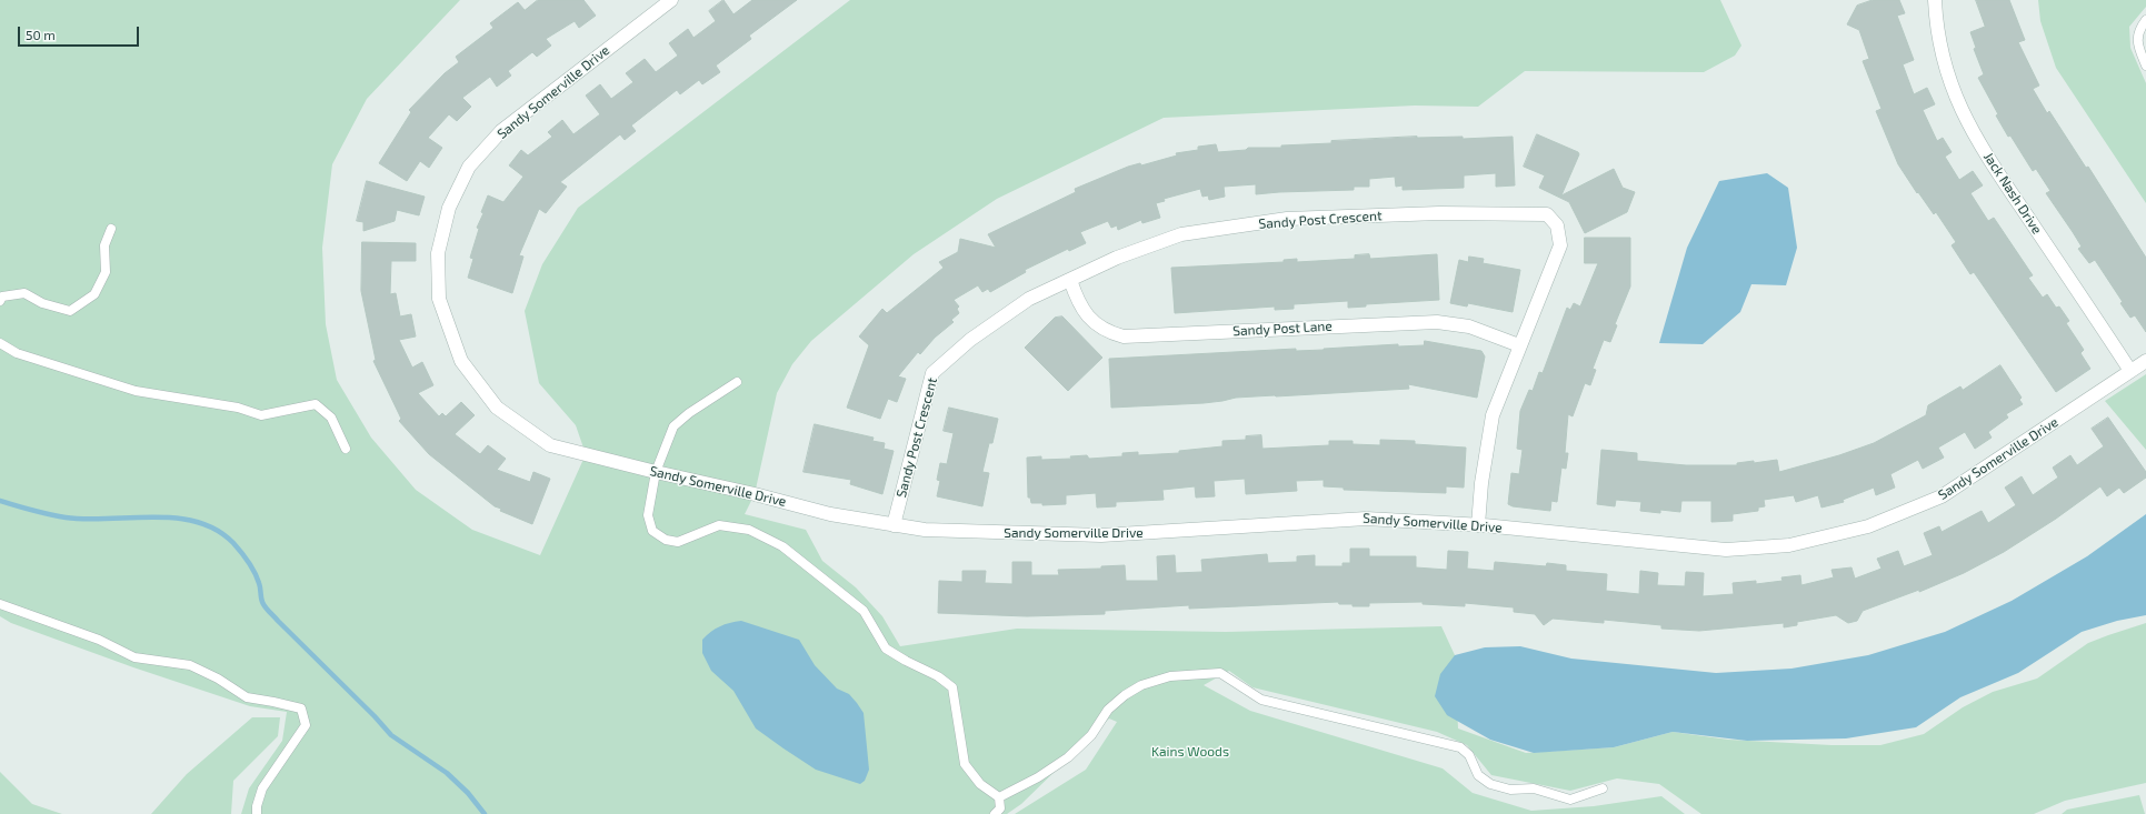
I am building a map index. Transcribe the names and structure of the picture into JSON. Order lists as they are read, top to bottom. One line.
{"streets":{"street":["Sandy Somerville Drive","Jack Nash Drive","Sandy Post Crescent","Sandy Post Lane"]},"crossings":[["Sandy Somerville Drive","Jack Nash Drive"],["Sandy Somerville Drive","Sandy Post Crescent"],["Sandy Post Crescent","Sandy Post Lane"]],"parks":["Kains Woods"],"scale_bar":"50 m"}
